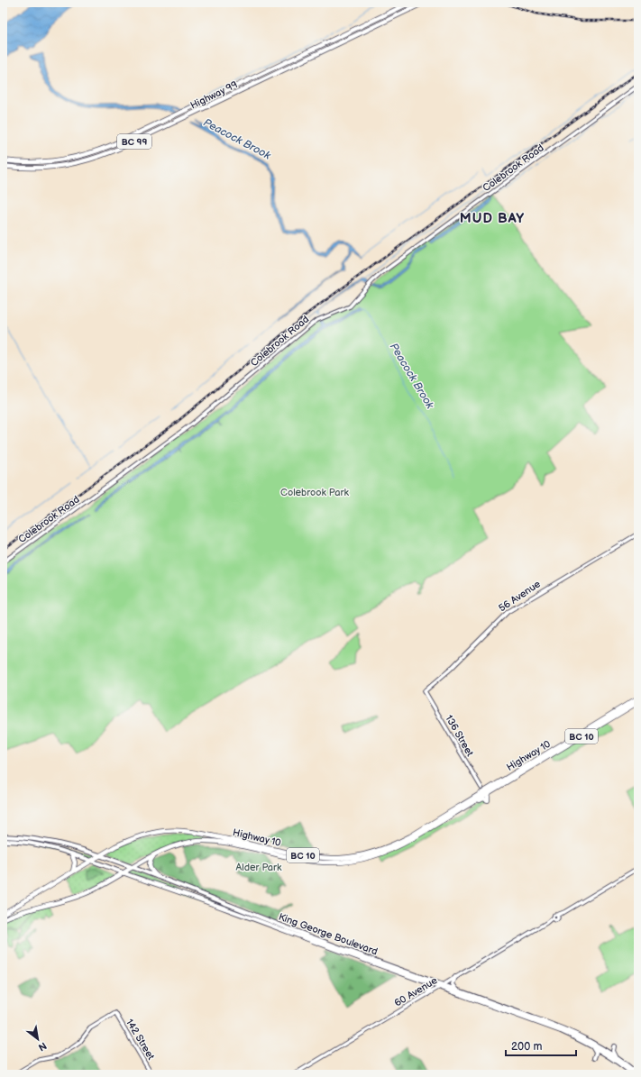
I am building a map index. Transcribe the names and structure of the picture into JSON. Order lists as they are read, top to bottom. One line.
{"streets":{"highway":["Highway 99","BC 99","BC 10","Highway 10"],"main road":["King George Boulevard"],"street":["Colebrook Road","56 Avenue","136 Street","60 Avenue","142 Street"]},"crossings":[["56 Avenue","136 Street"],["Highway 10","King George Boulevard"],["King George Boulevard","60 Avenue"]],"districts":["MUD BAY"],"water":["Peacock Brook"],"parks":["Colebrook Park","Alder Park"],"scale_bar":"200 m","north":"bottom right"}
